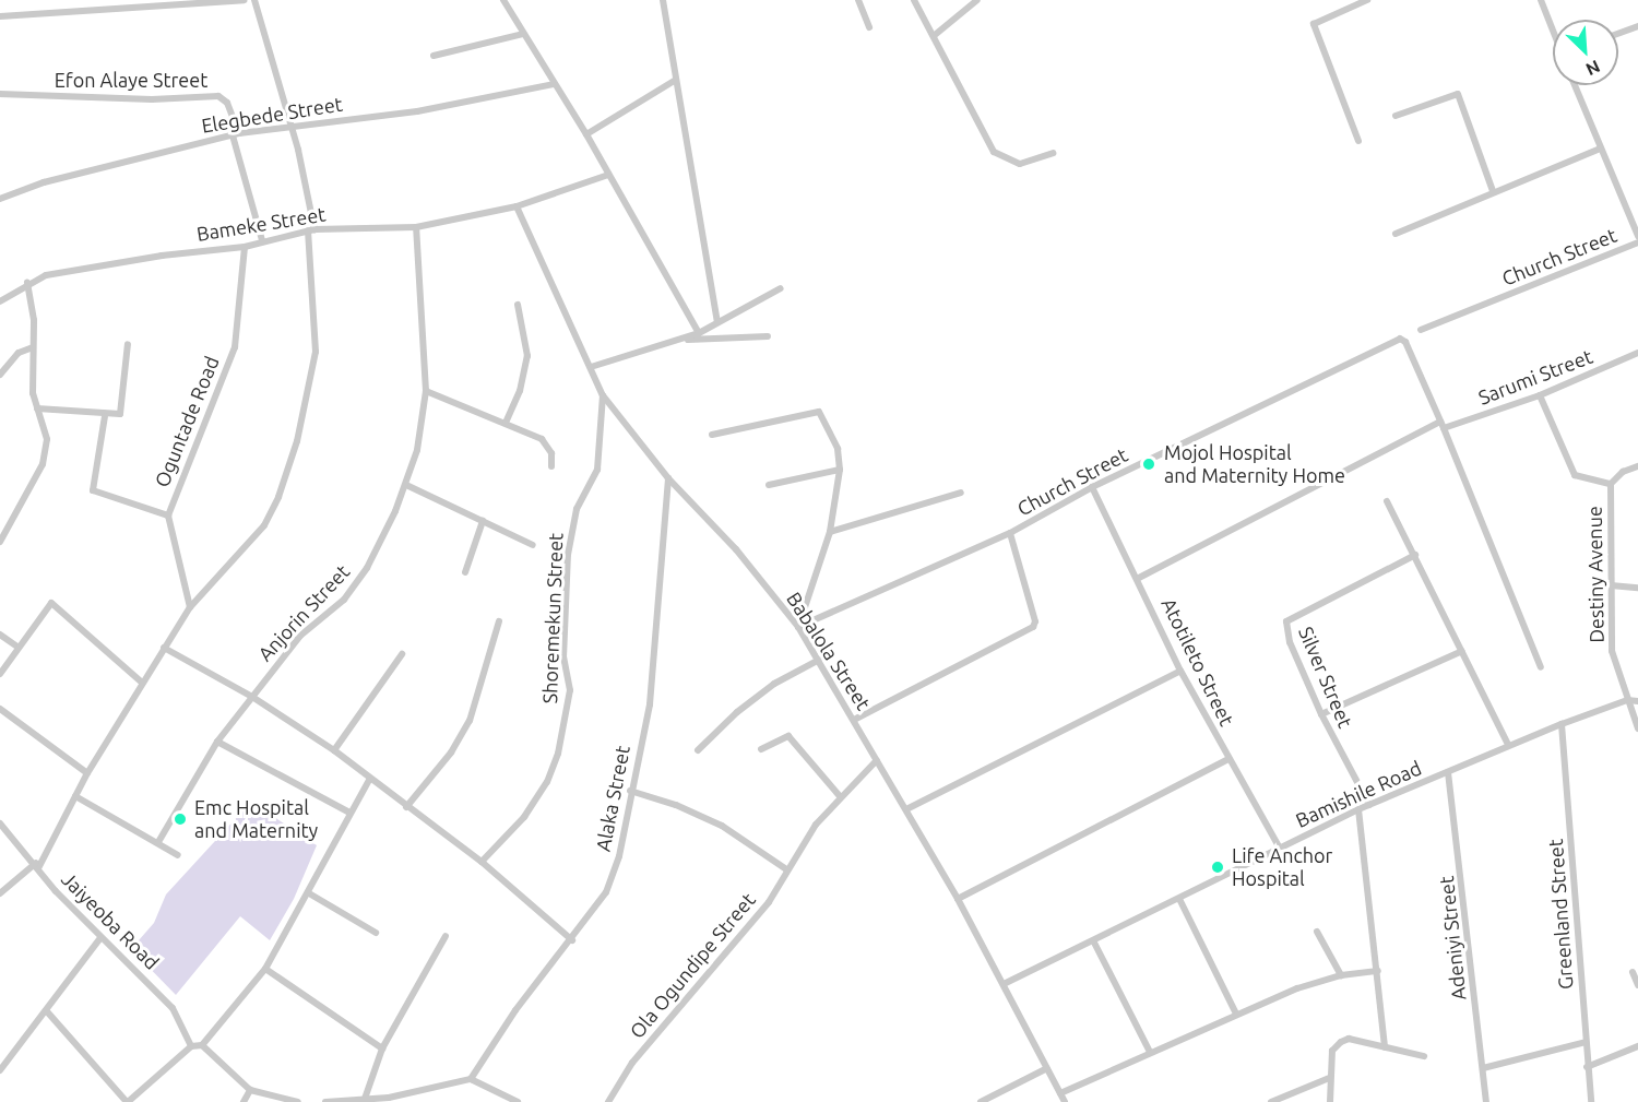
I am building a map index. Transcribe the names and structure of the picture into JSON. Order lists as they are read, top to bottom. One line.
{"streets":{"street":["Efon Alaye Street","Elegbede Street","Bameke Street","Church Street","Sarumi Street","Oguntade Road","Destiny Avenue","Anjorin Street","Shoremekun Street","Babalola Street","Atotileto Street","Silver Street","Bamishile Road","Alaka Street","Greenland Street","Jaiyeoba Road","Adeniyi Street","Ola Ogundipe Street"]},"crossings":[["Efon Alaye Street","Elegbede Street"],["Bameke Street","Oguntade Road"],["Bameke Street","Anjorin Street"],["Bameke Street","Babalola Street"],["Church Street","Sarumi Street"],["Church Street","Babalola Street"],["Church Street","Atotileto Street"],["Sarumi Street","Atotileto Street"],["Destiny Avenue","Bamishile Road"],["Shoremekun Street","Babalola Street"],["Babalola Street","Bamishile Road"],["Babalola Street","Alaka Street"],["Babalola Street","Ola Ogundipe Street"],["Atotileto Street","Bamishile Road"],["Silver Street","Bamishile Road"],["Bamishile Road","Greenland Street"],["Bamishile Road","Adeniyi Street"]],"places":["Mojol Hospital and Maternity Home","Emc Hospital and Maternity","Life Anchor Hospital"],"north":"bottom right"}
